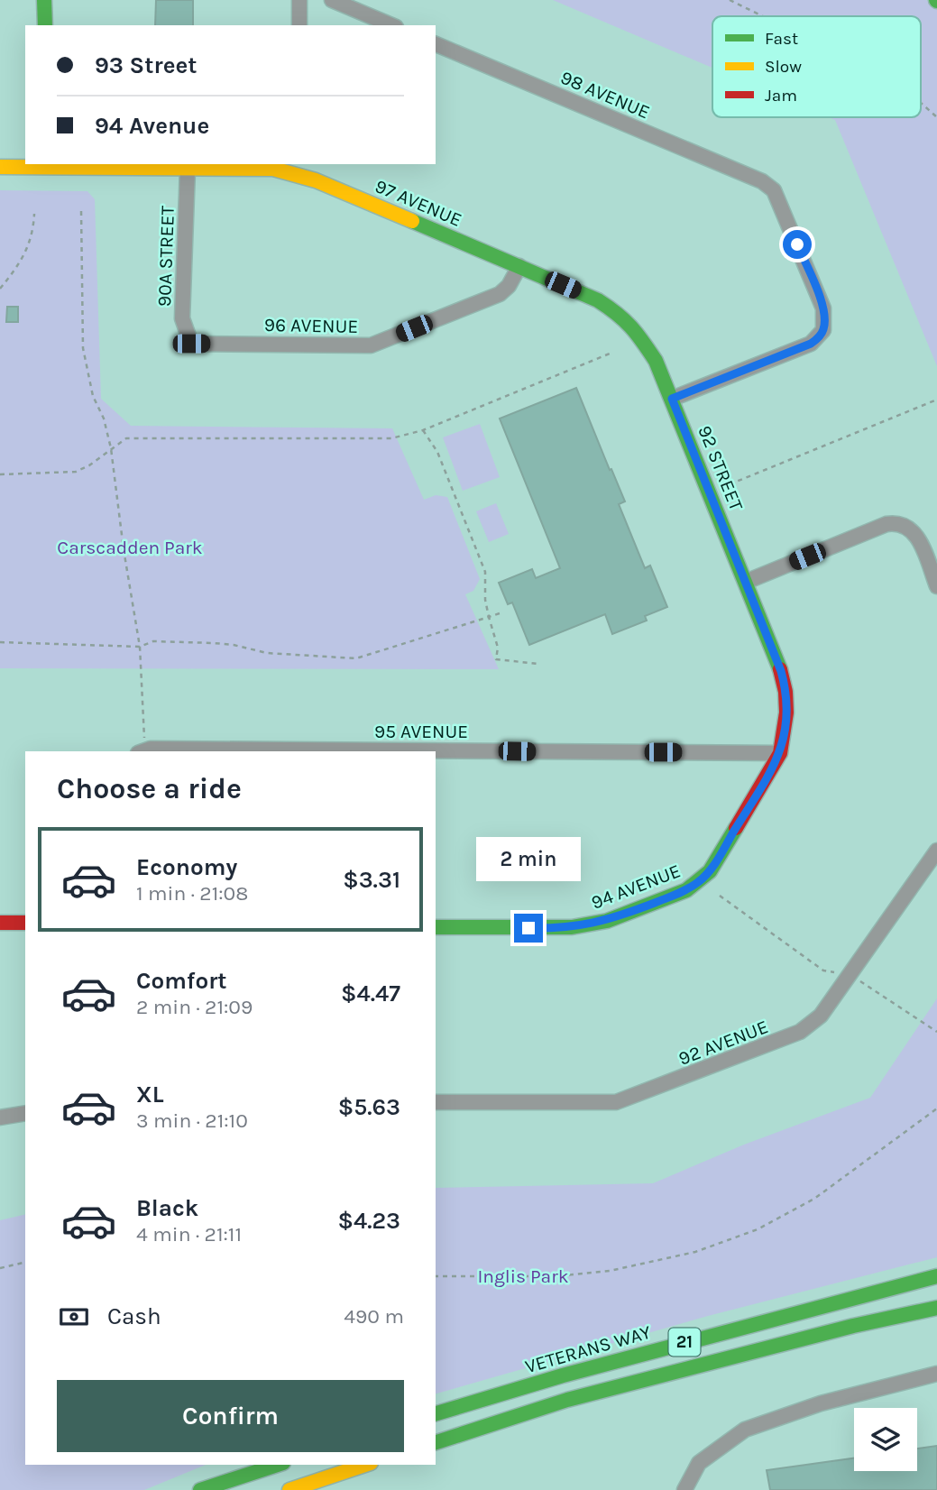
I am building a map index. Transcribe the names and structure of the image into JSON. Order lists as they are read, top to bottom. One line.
{"streets":{"street":["98 AVENUE","97 AVENUE","90A STREET","96 AVENUE","92 STREET","95 AVENUE","94 AVENUE","92 AVENUE","21","VETERANS WAY"]},"crossings":[["98 AVENUE","92 STREET"],["97 AVENUE","90A STREET"],["97 AVENUE","96 AVENUE"],["97 AVENUE","92 STREET"],["90A STREET","96 AVENUE"],["96 AVENUE","92 STREET"],["92 STREET","95 AVENUE"],["92 STREET","94 AVENUE"],["95 AVENUE","94 AVENUE"]],"parks":["Carscadden Park","Inglis Park"],"legend":["Fast","Slow","Jam"],"page":{"banner":["93 Street","94 Avenue"],"heading":"Choose a ride","list":[{"name":"Economy","note":"1 min · 21:08","value":"$3.31"},{"name":"Comfort","note":"2 min · 21:09","value":"$4.47"},{"name":"XL","note":"3 min · 21:10","value":"$5.63"},{"name":"Black","note":"4 min · 21:11","value":"$4.23"}],"bubble":"2 min","pay":["Cash","490 m"],"buttons":"Confirm"}}
